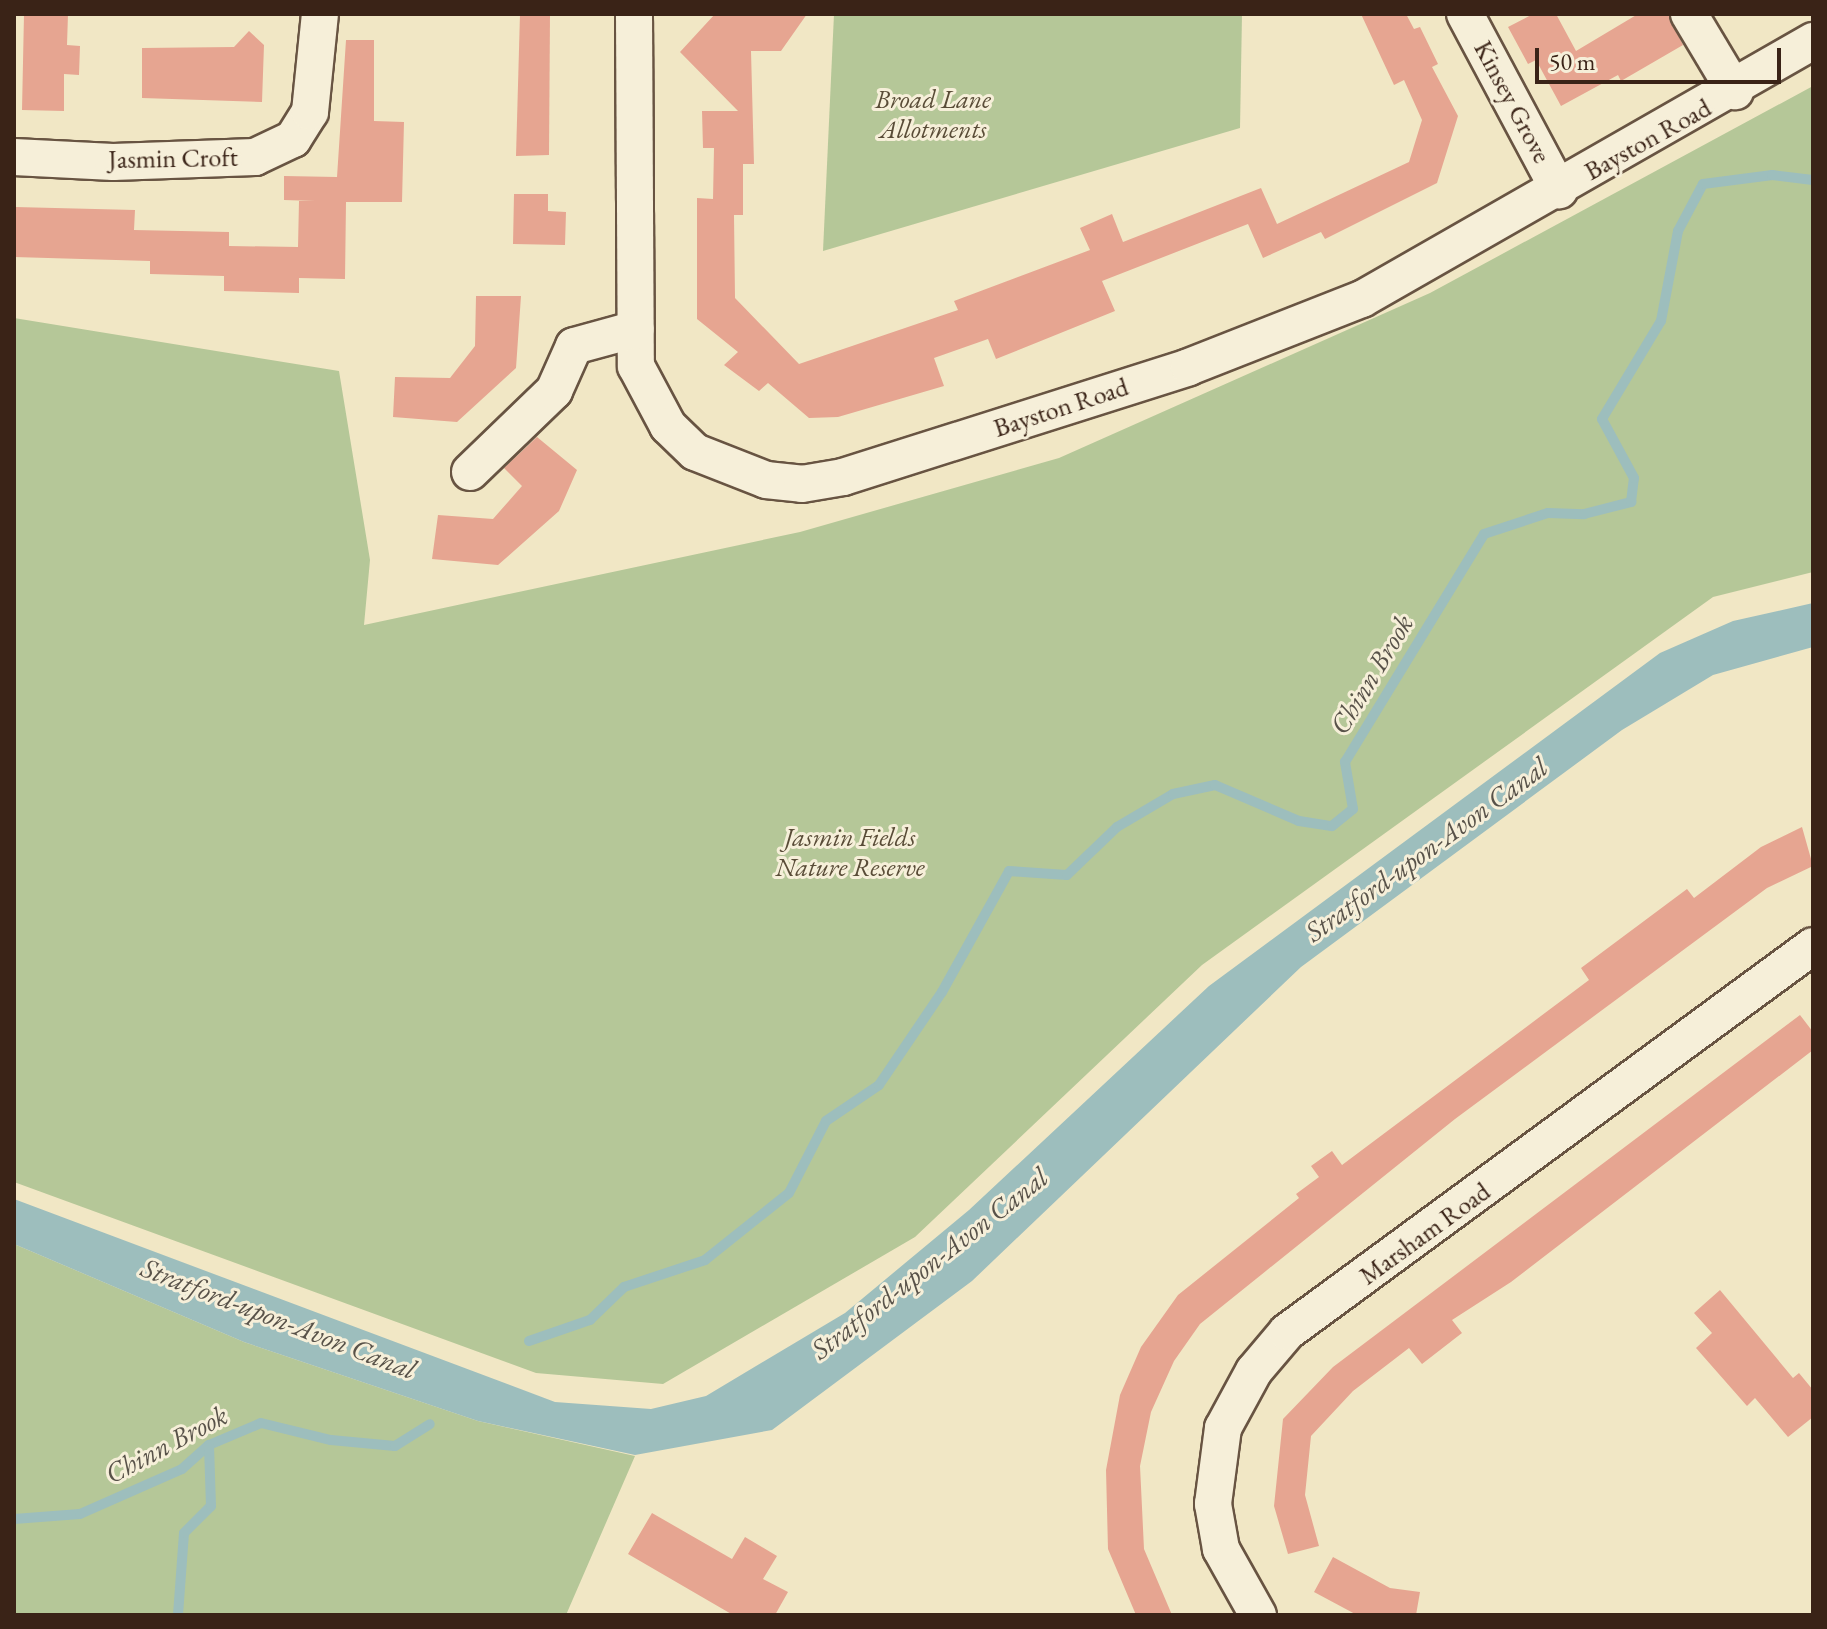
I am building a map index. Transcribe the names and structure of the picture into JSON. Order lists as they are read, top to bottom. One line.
{"streets":{"street":["Kinsey Grove","Bayston Road","Jasmin Croft","Marsham Road"]},"crossings":[["Kinsey Grove","Bayston Road"]],"water":["Chinn Brook","Stratford-upon-Avon Canal"],"parks":["Broad Lane Allotments","Jasmin Fields Nature Reserve"],"scale_bar":"50 m"}
